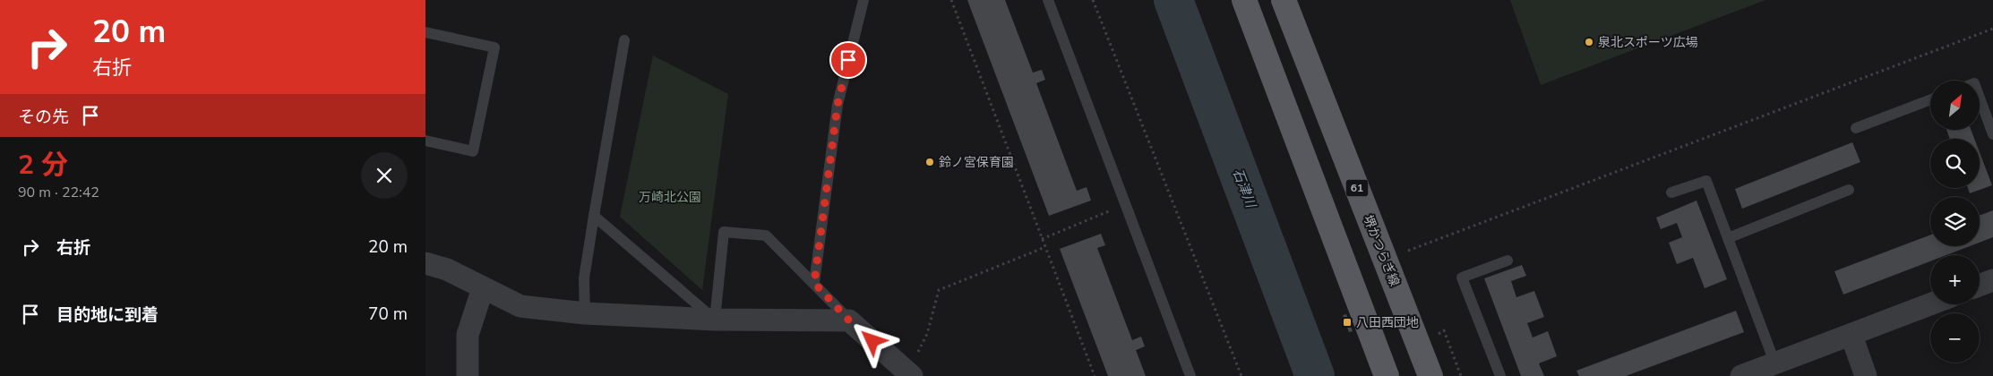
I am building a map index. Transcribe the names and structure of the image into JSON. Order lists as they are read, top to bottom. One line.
{"streets":{"main road":["61","堺かつらぎ線"]},"water":["石津川"],"parks":["万崎北公園"],"places":{"other":["泉北スポーツ広場","鈴ノ宮保育園"],"transit":["八田西団地"]},"north":"top right","page":{"turn":["20 m","右折"],"map_buttons":["+","−"],"then":"その先","heading":["2 分","90 m · 22:42"],"list":[{"name":"右折","value":"20 m"},{"name":"目的地に到着","value":"70 m"}]}}
